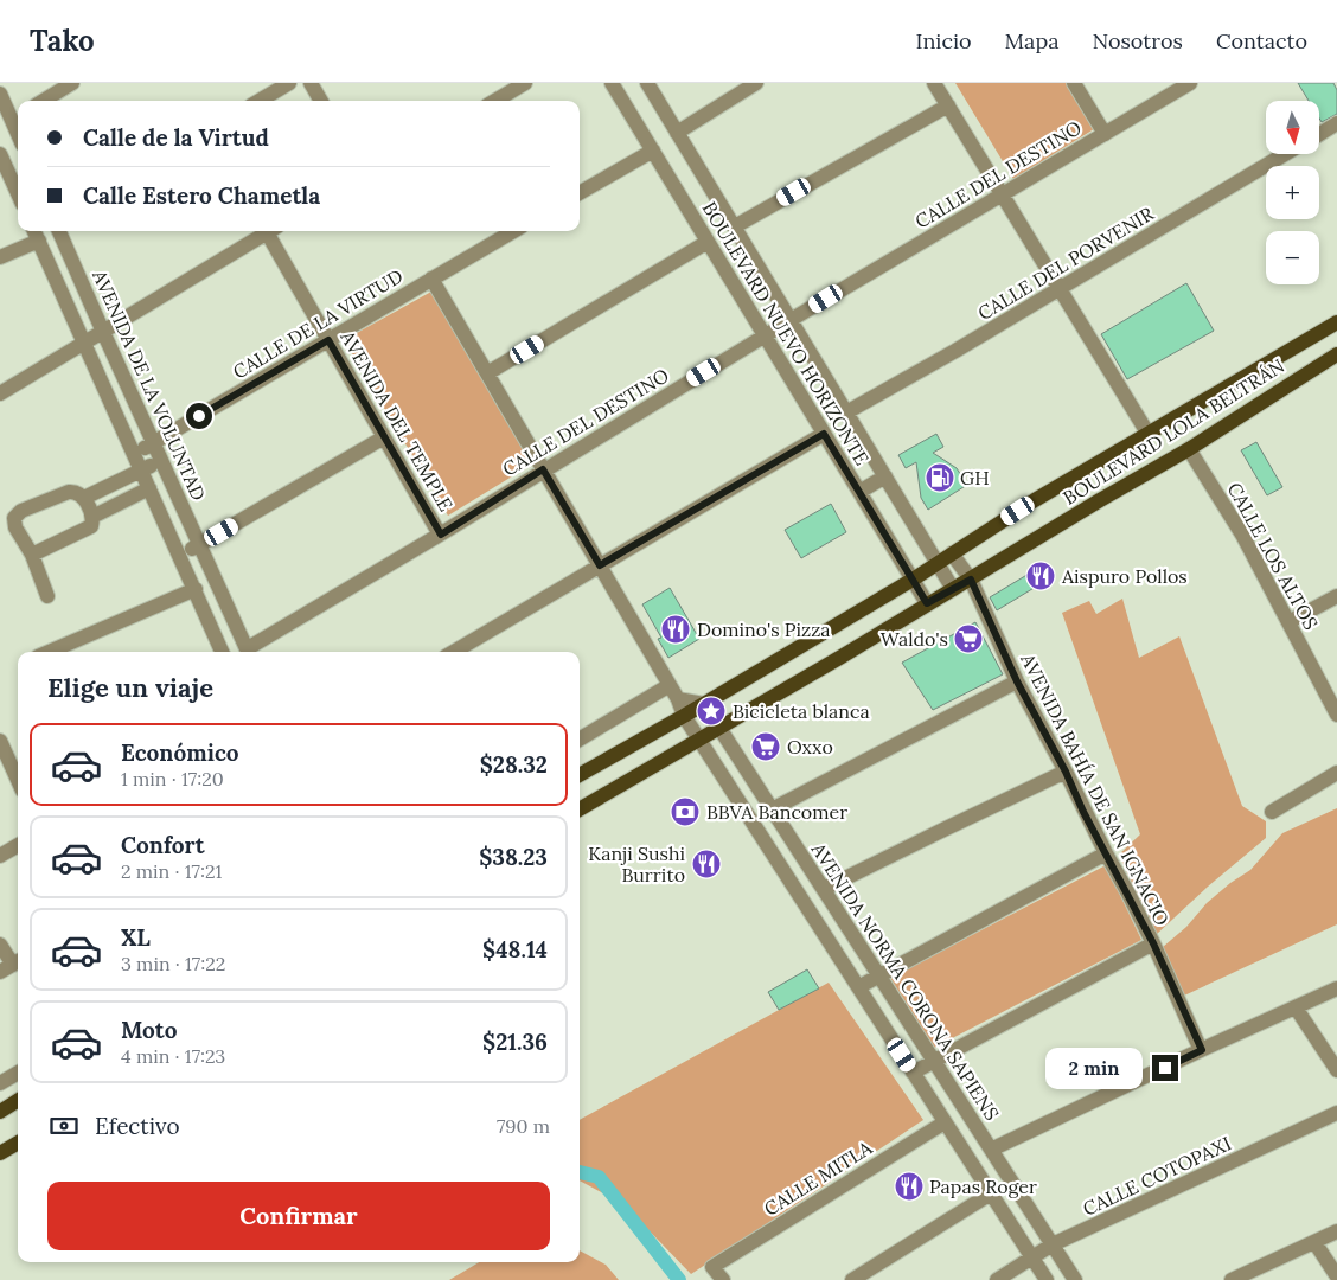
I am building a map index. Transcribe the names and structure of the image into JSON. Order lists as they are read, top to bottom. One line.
{"streets":{"main road":["BOULEVARD LOLA BELTRÁN"],"street":["CALLE DEL DESTINO","CALLE DEL PORVENIR","CALLE DE LA VIRTUD","BOULEVARD NUEVO HORIZONTE","AVENIDA DE LA VOLUNTAD","AVENIDA DEL TEMPLE","CALLE LOS ALTOS","AVENIDA BAHÍA DE SAN IGNACIO","AVENIDA NORMA CORONA SAPIENS","CALLE COTOPAXI","CALLE MITLA"]},"crossings":[["CALLE DEL DESTINO","BOULEVARD NUEVO HORIZONTE"],["CALLE DEL DESTINO","AVENIDA DE LA VOLUNTAD"],["CALLE DEL DESTINO","AVENIDA DEL TEMPLE"],["CALLE DEL PORVENIR","BOULEVARD NUEVO HORIZONTE"],["CALLE DE LA VIRTUD","AVENIDA DE LA VOLUNTAD"],["CALLE DE LA VIRTUD","AVENIDA DEL TEMPLE"],["BOULEVARD NUEVO HORIZONTE","BOULEVARD LOLA BELTRÁN"],["BOULEVARD LOLA BELTRÁN","CALLE LOS ALTOS"],["BOULEVARD LOLA BELTRÁN","AVENIDA BAHÍA DE SAN IGNACIO"],["BOULEVARD LOLA BELTRÁN","AVENIDA NORMA CORONA SAPIENS"],["AVENIDA NORMA CORONA SAPIENS","CALLE COTOPAXI"]],"places":{"fuel station":["GH"],"restaurant":["Aispuro Pollos","Domino's Pizza","Kanji Sushi Burrito","Papas Roger"],"supermarket":["Waldo's","Oxxo"],"place":["Bicicleta blanca"],"bank":["BBVA Bancomer"]},"north":"bottom","page":{"header":"Tako","nav":["Inicio","Mapa","Nosotros","Contacto"],"map_buttons":["+","−"],"banner":["Calle de la Virtud","Calle Estero Chametla"],"heading":"Elige un viaje","list":[{"name":"Económico","note":"1 min · 17:20","value":"$28.32"},{"name":"Confort","note":"2 min · 17:21","value":"$38.23"},{"name":"XL","note":"3 min · 17:22","value":"$48.14"},{"name":"Moto","note":"4 min · 17:23","value":"$21.36"}],"bubble":"2 min","pay":["Efectivo","790 m"],"buttons":"Confirmar"}}
